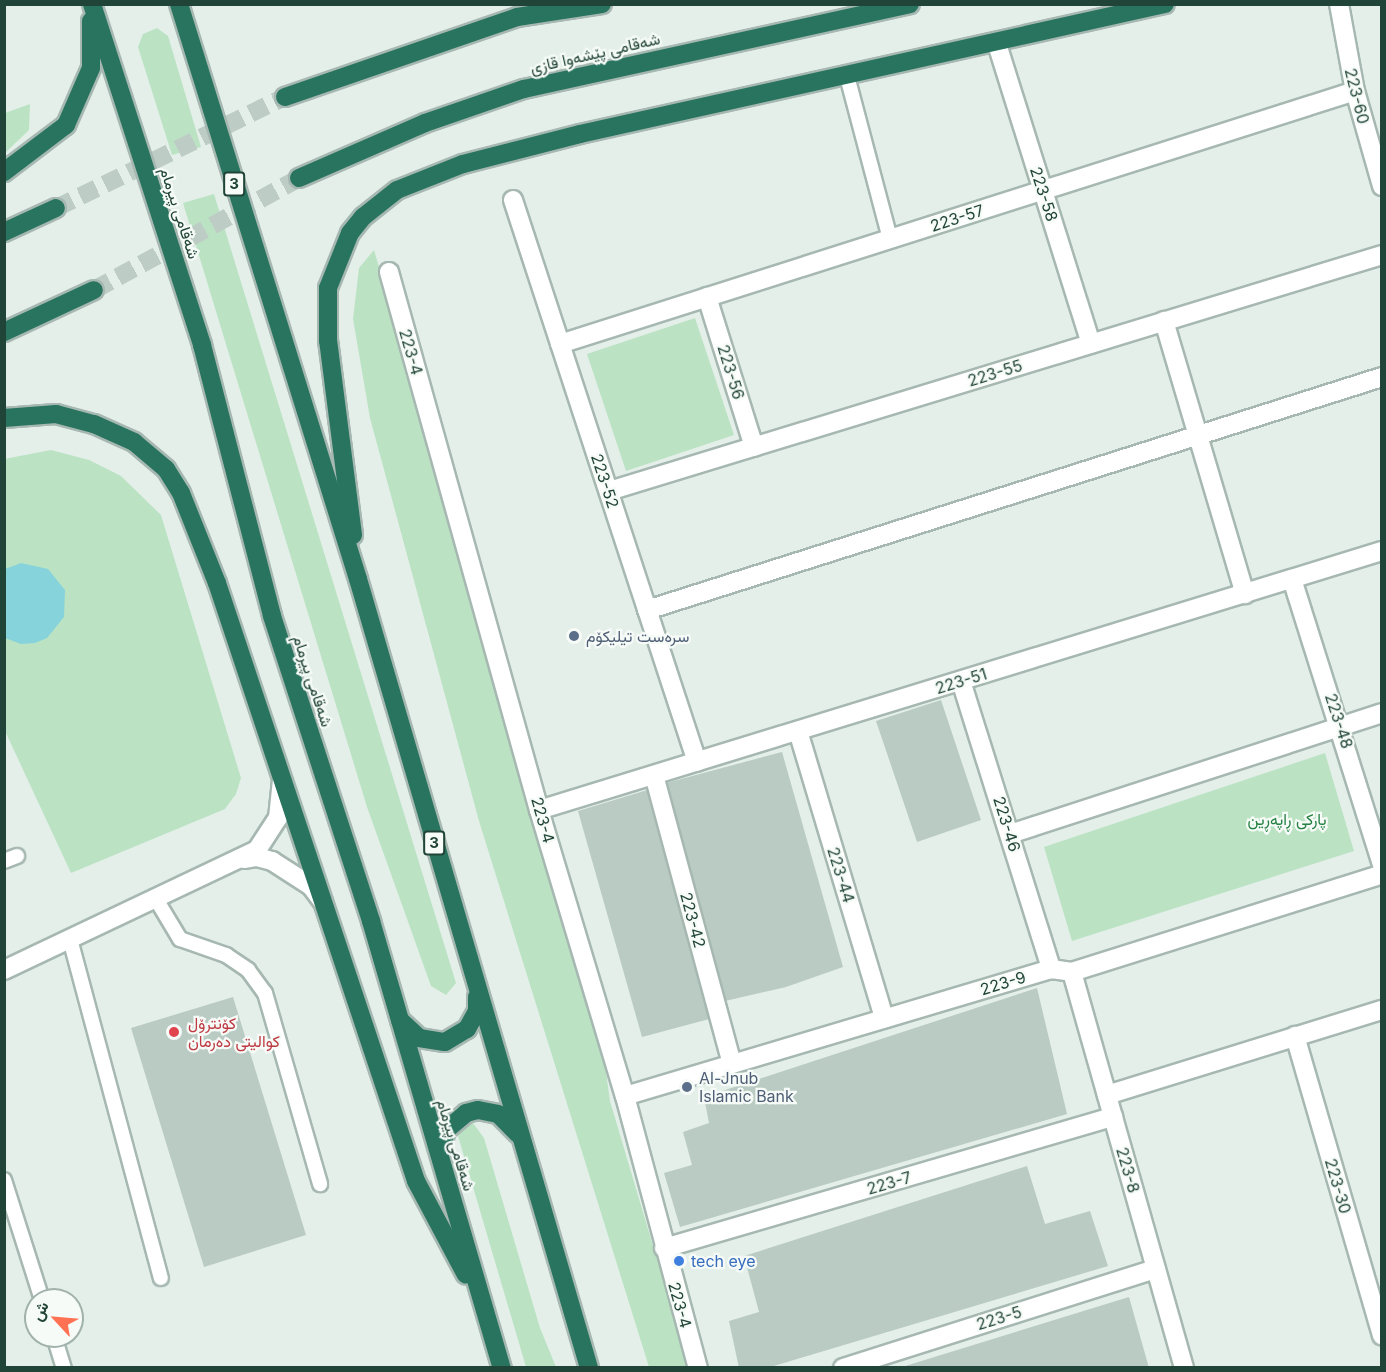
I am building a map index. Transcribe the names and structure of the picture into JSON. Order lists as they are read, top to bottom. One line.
{"streets":{"highway":["شەقامی پێشەوا قازی","3","شەقامی پیرمام"],"street":["223-60","223-58","223-57","223-4","223-56","223-55","223-52","223-51","223-48","223-46","223-44","223-42","223-9","223-8","223-7","223-30","223-5"]},"crossings":[["223-60","223-57"],["223-58","223-57"],["223-58","223-55"],["223-57","223-56"],["223-57","223-52"],["223-4","223-51"],["223-4","223-9"],["223-4","223-7"],["223-56","223-55"],["223-55","223-52"],["223-52","223-51"],["223-51","223-48"],["223-51","223-46"],["223-51","223-44"],["223-51","223-42"],["223-46","223-9"],["223-44","223-9"],["223-42","223-9"],["223-9","223-8"],["223-8","223-7"],["223-8","223-5"]],"parks":["پارکی ڕاپەڕین"],"places":["سره‌ست تیلیکۆم","کۆنترۆل کوالیتی دەرمان","Al-Jnub Islamic Bank","tech eye"],"north":"top left"}
